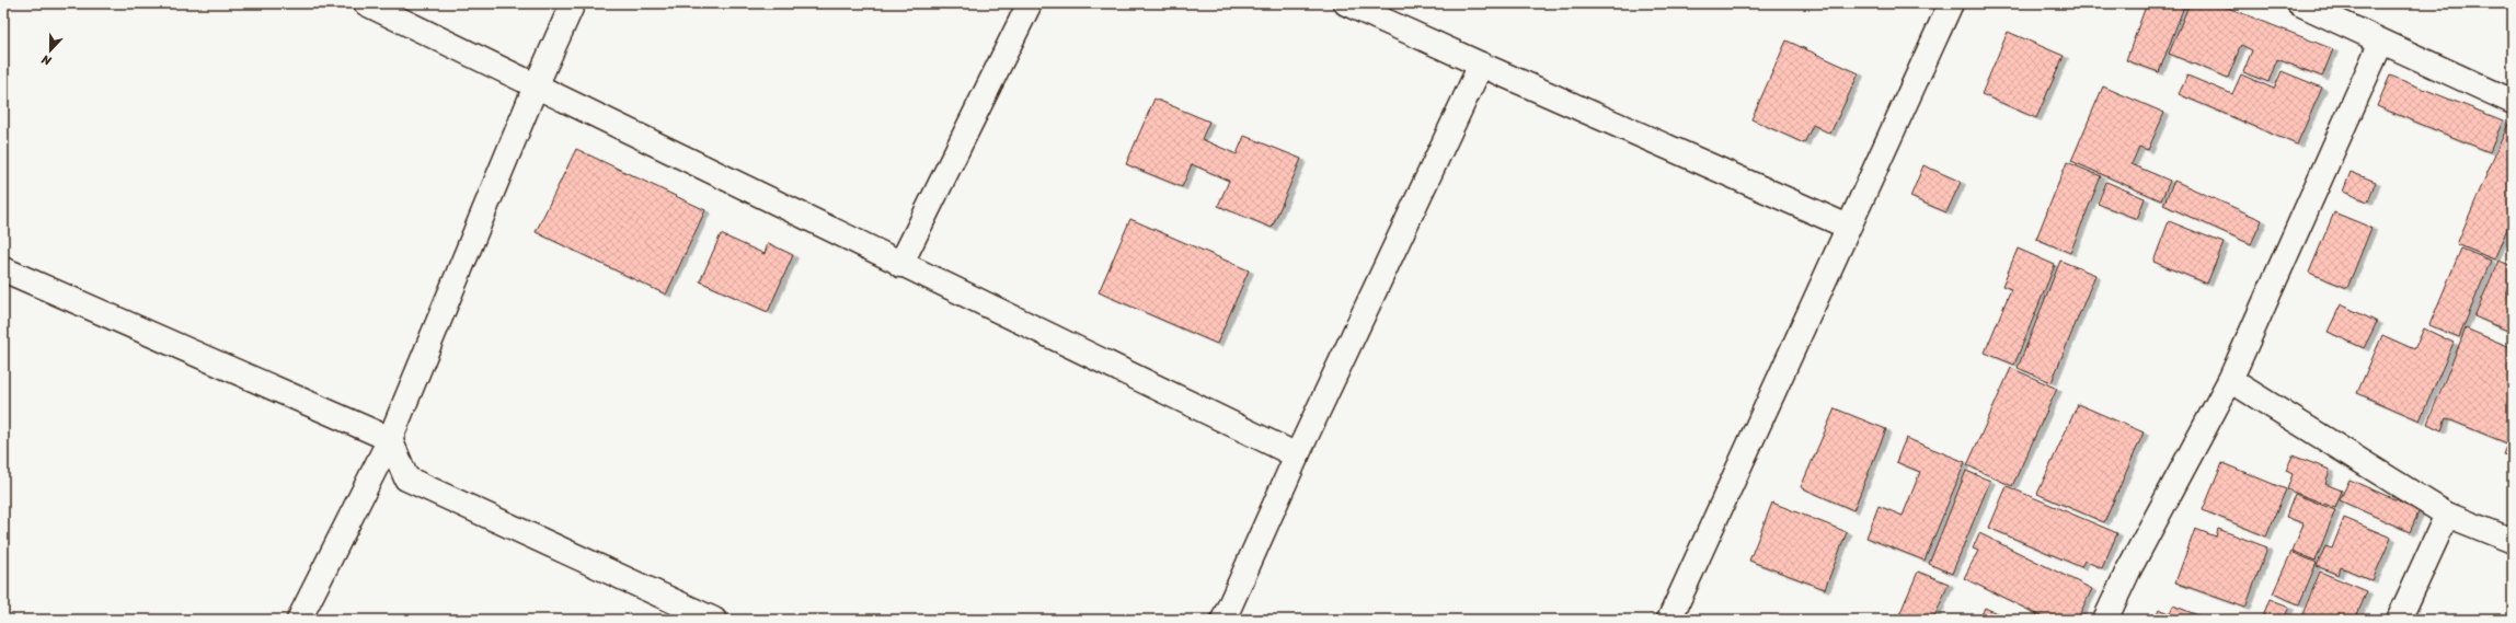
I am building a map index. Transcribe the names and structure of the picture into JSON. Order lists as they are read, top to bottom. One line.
{"north":"bottom"}
